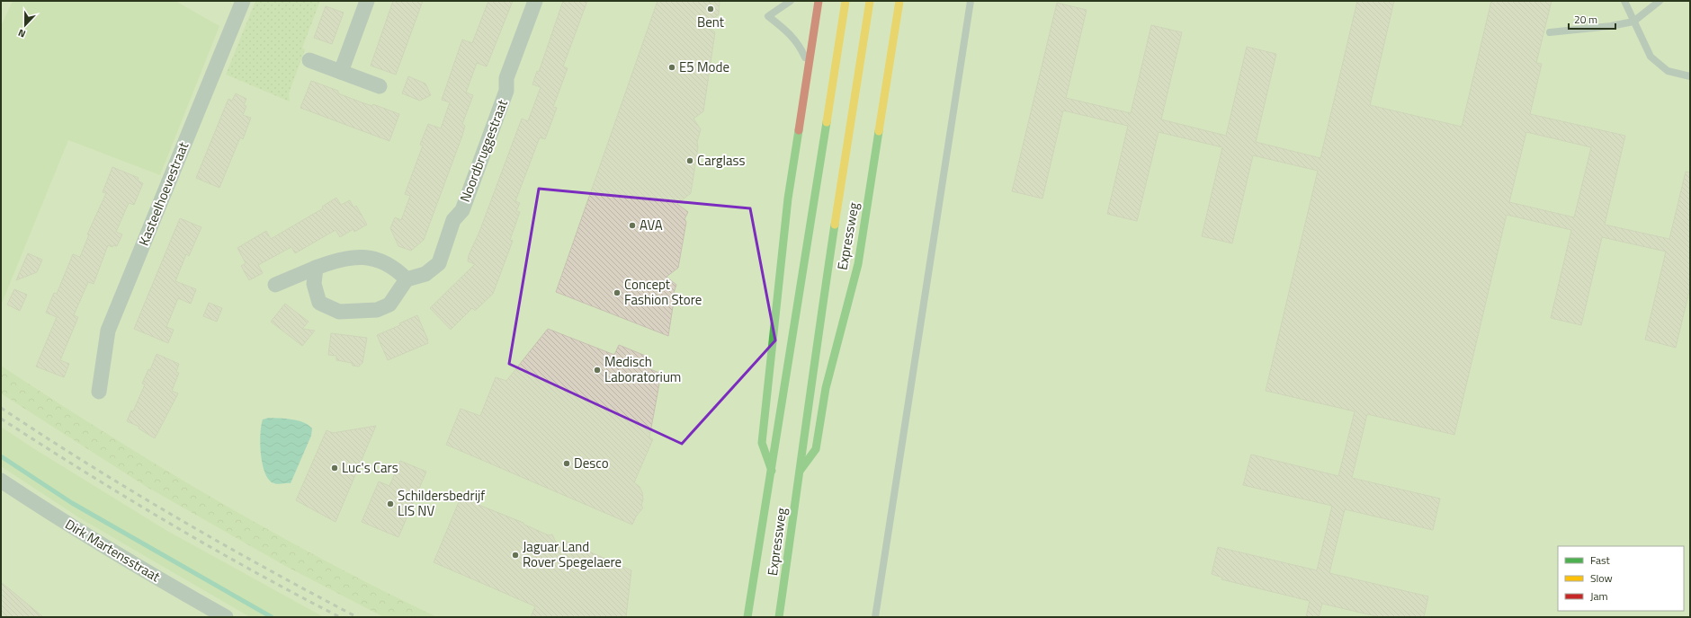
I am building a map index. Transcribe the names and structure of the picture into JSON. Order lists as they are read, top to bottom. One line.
{"streets":{"main road":["Expressweg"],"street":["Noordbruggestraat","Kasteelhoevestraat","Dirk Martensstraat"]},"places":["Bent","E5 Mode","Carglass","AVA","Concept Fashion Store","Medisch Laboratorium","Desco","Luc's Cars","Schildersbedrijf LIS NV","Jaguar Land Rover Spegelaere"],"legend":["Fast","Slow","Jam"],"scale_bar":"20 m","north":"bottom"}
